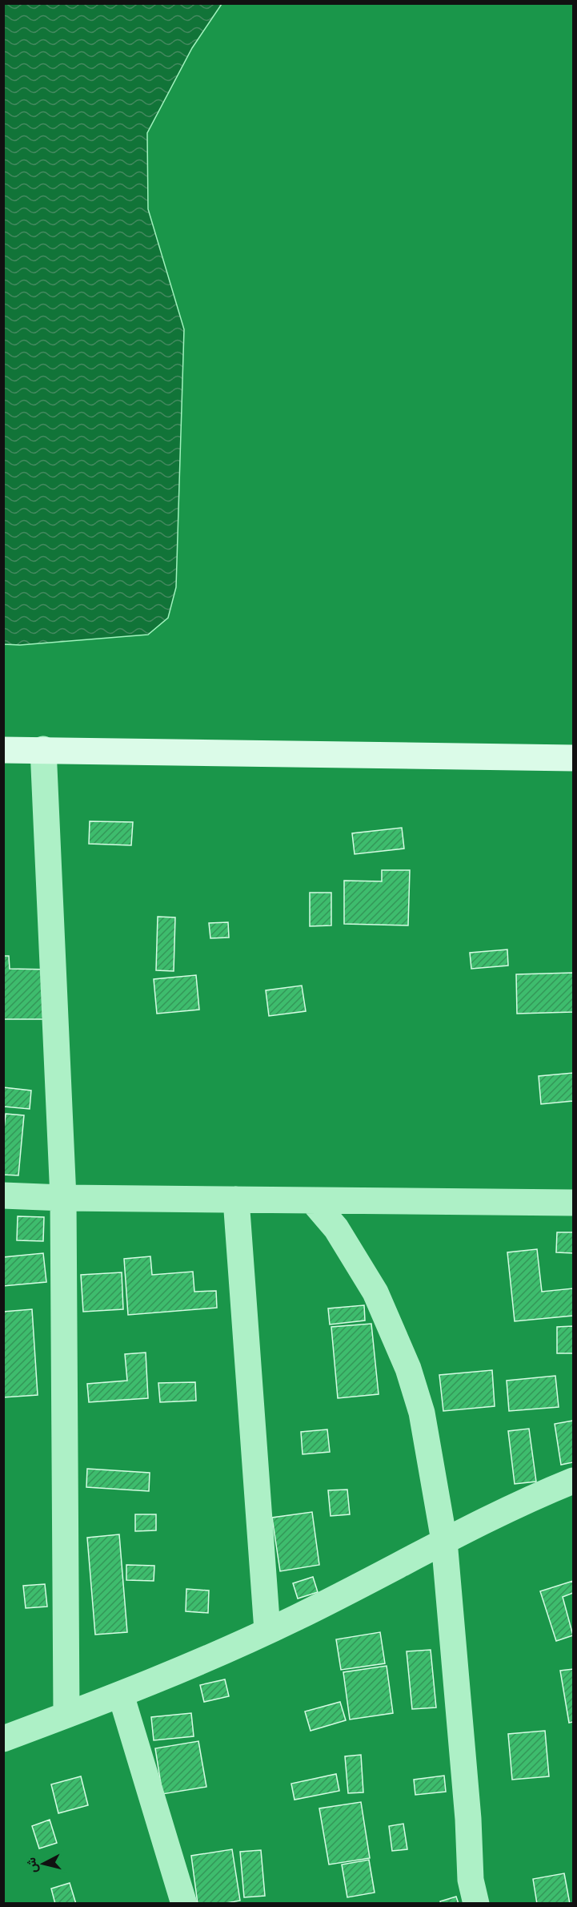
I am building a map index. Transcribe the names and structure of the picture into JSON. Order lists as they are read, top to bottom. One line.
{"north":"left"}
